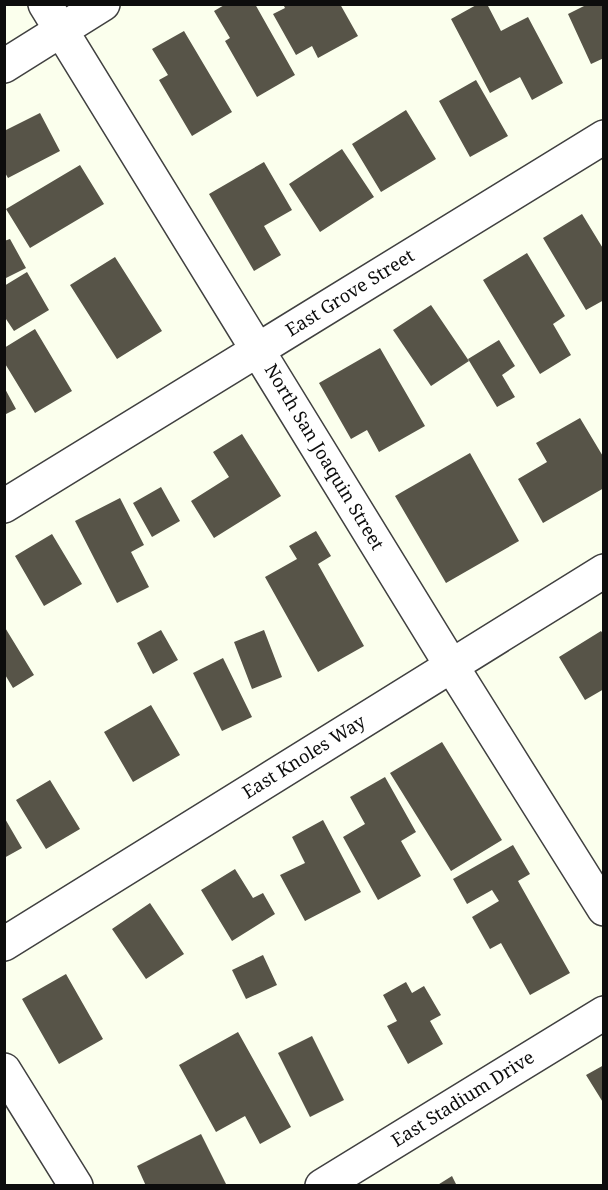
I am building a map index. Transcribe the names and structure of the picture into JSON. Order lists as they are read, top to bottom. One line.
{"streets":{"street":["East Grove Street","North San Joaquin Street","East Knoles Way","East Stadium Drive"]},"crossings":[["East Grove Street","North San Joaquin Street"],["North San Joaquin Street","East Knoles Way"]]}
